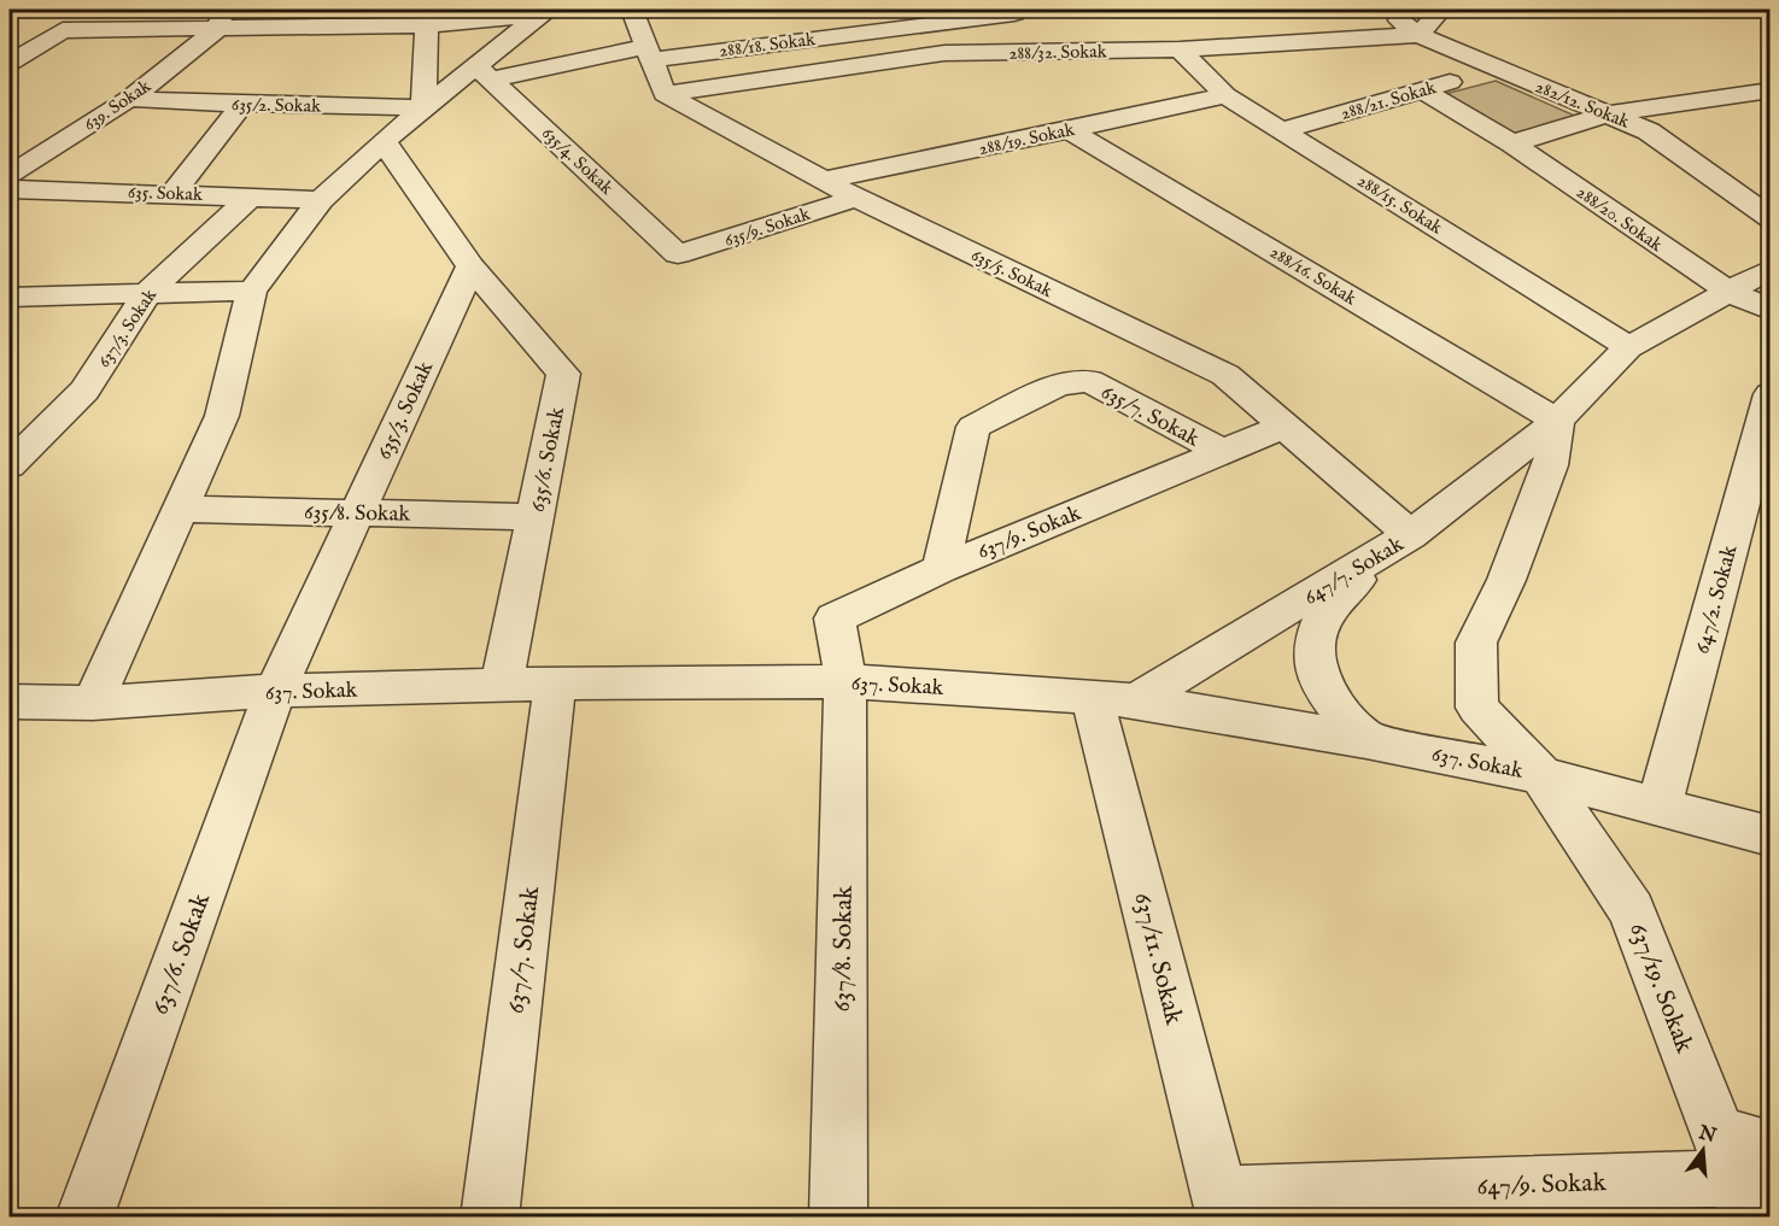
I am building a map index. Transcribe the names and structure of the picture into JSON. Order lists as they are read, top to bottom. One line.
{"streets":{"street":["288/18. Sokak","288/32. Sokak","288/21. Sokak","282/12. Sokak","639. Sokak","635/2. Sokak","288/19. Sokak","635/4. Sokak","635. Sokak","288/15. Sokak","288/20. Sokak","635/9. Sokak","635/5. Sokak","288/16. Sokak","637/3. Sokak","635/3. Sokak","635/7. Sokak","635/6. Sokak","635/8. Sokak","637/9. Sokak","647/7. Sokak","647/2. Sokak","637. Sokak","637/8. Sokak","637/7. Sokak","637/6. Sokak","637/11. Sokak","637/19. Sokak","647/9. Sokak"]},"crossings":[["288/32. Sokak","282/12. Sokak"],["288/32. Sokak","288/15. Sokak"],["288/32. Sokak","635/5. Sokak"],["288/21. Sokak","282/12. Sokak"],["288/21. Sokak","288/15. Sokak"],["288/21. Sokak","288/20. Sokak"],["639. Sokak","635/2. Sokak"],["288/19. Sokak","288/15. Sokak"],["288/19. Sokak","635/5. Sokak"],["288/19. Sokak","288/16. Sokak"],["635/4. Sokak","635/9. Sokak"],["635. Sokak","637/3. Sokak"],["288/15. Sokak","647/7. Sokak"],["288/20. Sokak","647/7. Sokak"],["635/9. Sokak","635/5. Sokak"],["635/5. Sokak","637/9. Sokak"],["635/5. Sokak","647/7. Sokak"],["288/16. Sokak","647/7. Sokak"],["635/3. Sokak","635/6. Sokak"],["635/3. Sokak","635/8. Sokak"],["635/3. Sokak","637. Sokak"],["635/3. Sokak","637/6. Sokak"],["635/7. Sokak","637/9. Sokak"],["635/6. Sokak","635/8. Sokak"],["635/6. Sokak","637. Sokak"],["637/9. Sokak","637. Sokak"],["637/9. Sokak","637/8. Sokak"],["647/7. Sokak","637. Sokak"],["647/7. Sokak","637/11. Sokak"],["647/2. Sokak","637. Sokak"],["637. Sokak","637/8. Sokak"],["637. Sokak","637/7. Sokak"],["637. Sokak","637/6. Sokak"],["637. Sokak","637/11. Sokak"],["637. Sokak","637/19. Sokak"],["637/11. Sokak","647/9. Sokak"],["637/19. Sokak","647/9. Sokak"]],"north":"top"}
